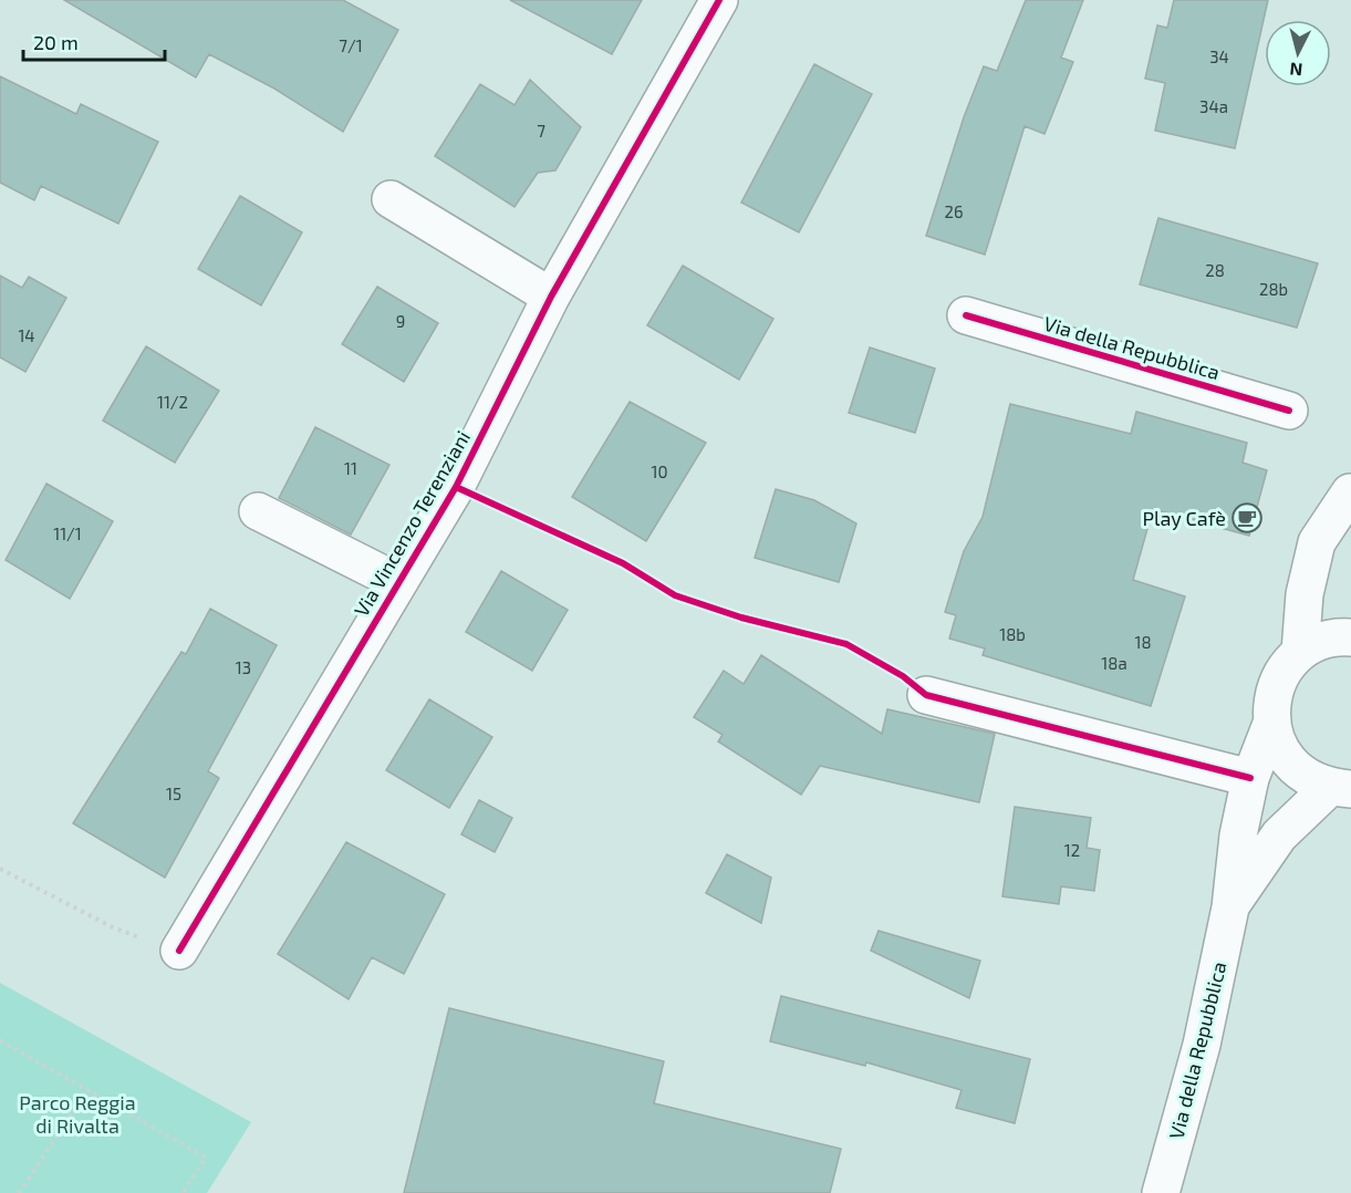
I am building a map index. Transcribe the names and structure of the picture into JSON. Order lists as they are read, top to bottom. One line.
{"streets":{"street":["Via della Repubblica","Via Vincenzo Terenziani"]},"parks":["Parco Reggia di Rivalta"],"places":{"cafe":["Play Cafè"]},"house_numbers":["7/1","34","34a","7","26","28","28b","9","14","11/2","11","10","11/1","18b","18","18a","13","15","12"],"scale_bar":"20 m","north":"bottom"}
